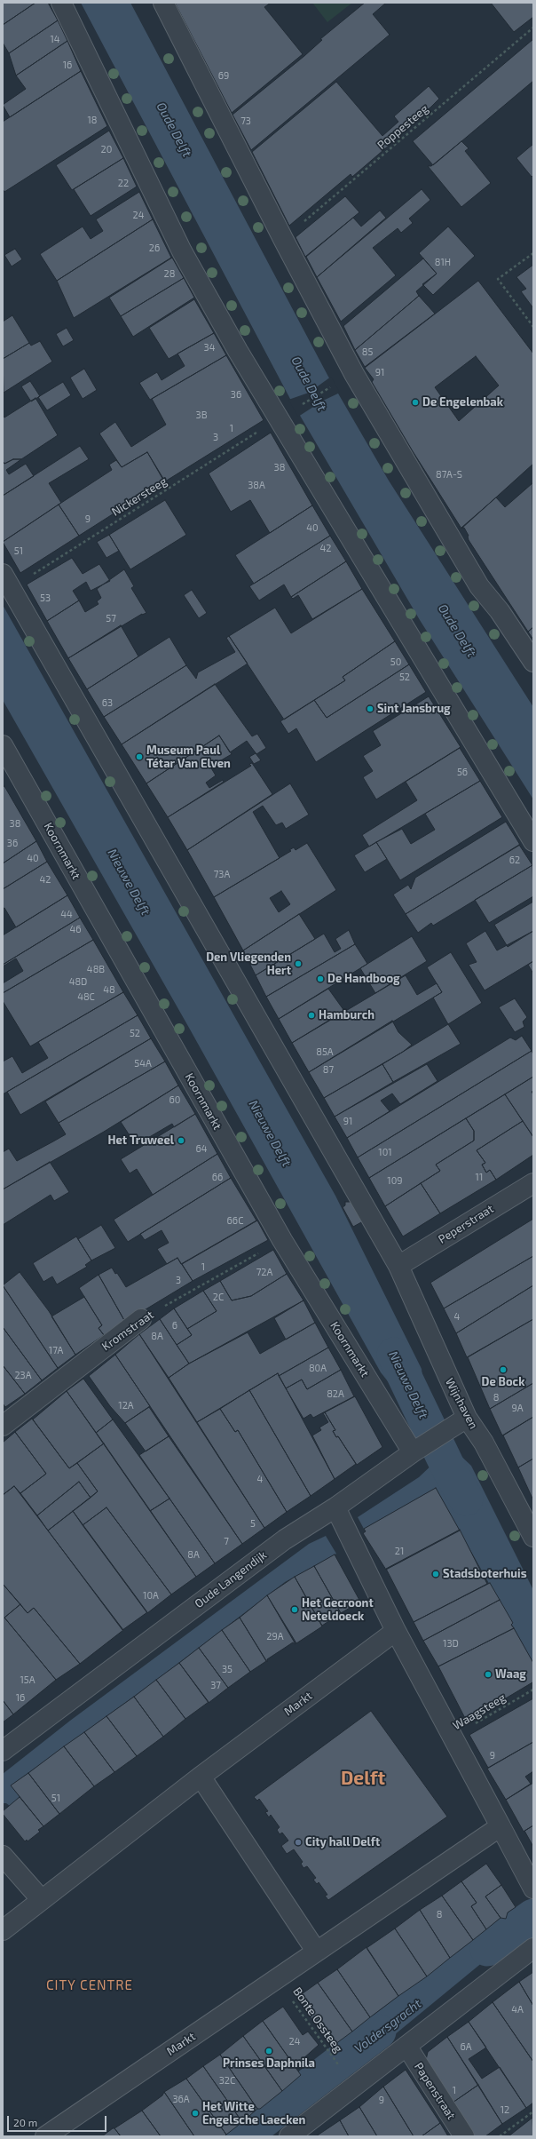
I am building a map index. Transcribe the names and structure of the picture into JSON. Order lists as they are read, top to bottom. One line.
{"streets":{"street":["Koornmarkt","Peperstraat","Kromstraat","Wijnhaven","Oude Langendijk","Markt","Papenstraat"],"path":["Poppesteeg","Nickersteeg","Waagsteeg","Bonte Ossteeg"]},"crossings":[["Koornmarkt","Kromstraat"],["Koornmarkt","Oude Langendijk"],["Peperstraat","Wijnhaven"],["Wijnhaven","Oude Langendijk"],["Markt","Bonte Ossteeg"]],"districts":["Delft","CITY CENTRE"],"water":["Oude Delft","Nieuwe Delft","Voldersgracht"],"places":["De Engelenbak","Sint Jansbrug","Museum Paul Tétar Van Elven","Den Vliegenden Hert","De Handboog","Hamburch","Het Truweel","De Bock","Stadsboterhuis","Het Gecroont Neteldoeck","Waag","City hall Delft","Prinses Daphnila","Het Witte Engelsche Laecken"],"house_numbers":["14","16","69","18","73","20","22","24","26","81H","28","34","85","91","36","3B","1","3","38","87A-S","38A","9","40","42","51","53","57","50","52","63","56","38","36","40","62","73A","42","44","46","48B","48D","48","48C","52","85A","54A","87","60","91","64","101","66","11","109","66C","1","72A","3","2C","4","6","8A","17A","80A","23A","82A","8","12A","9A","4","5","7","21","8A","10A","29A","13D","35","15A","37","16","9","51","8","4A","24","6A","32C","1","36A","9","12"],"scale_bar":"20 m"}
